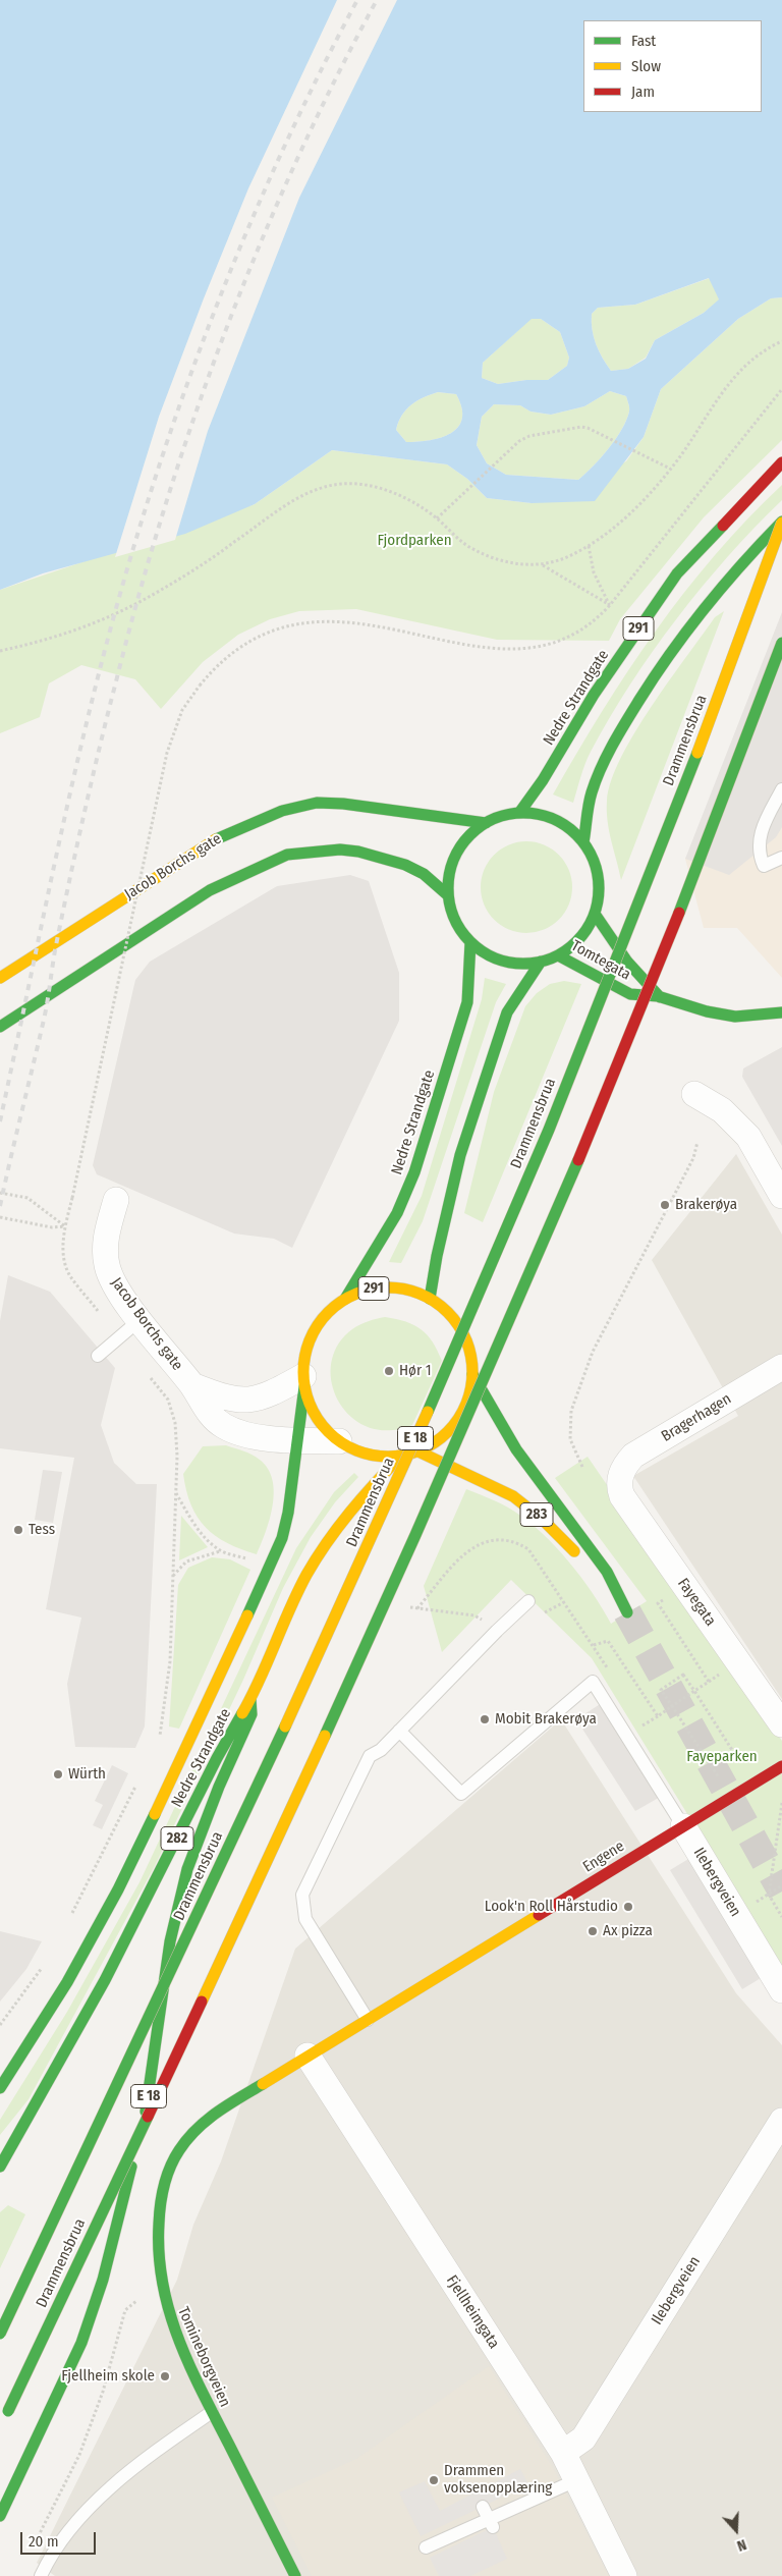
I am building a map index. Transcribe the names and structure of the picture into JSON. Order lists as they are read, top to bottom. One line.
{"streets":{"main road":["291","Nedre Strandgate","Drammensbrua","Jacob Borchs gate","Tomtegata","E 18","283","282","Engene","Tomineborgveien"],"street":["Bragerhagen","Fayegata","Ilebergveien","Fjellheimgata"]},"crossings":[["291","Nedre Strandgate"],["291","Drammensbrua"],["291","Jacob Borchs gate"],["291","Tomtegata"],["291","283"],["Nedre Strandgate","Jacob Borchs gate"],["Nedre Strandgate","Tomtegata"],["Nedre Strandgate","E 18"],["Nedre Strandgate","283"],["Jacob Borchs gate","Tomtegata"],["Jacob Borchs gate","283"],["Bragerhagen","Fayegata"],["Engene","Ilebergveien"],["Engene","Tomineborgveien"],["Ilebergveien","Fjellheimgata"],["Fjellheimgata","Tomineborgveien"]],"parks":["Fjordparken","Fayeparken"],"places":["Brakerøya","Hør 1","Tess","Mobit Brakerøya","Würth","Look'n Roll Hårstudio","Ax pizza","Fjellheim skole","Drammen voksenopplæring"],"legend":["Fast","Slow","Jam"],"scale_bar":"20 m","north":"bottom"}
